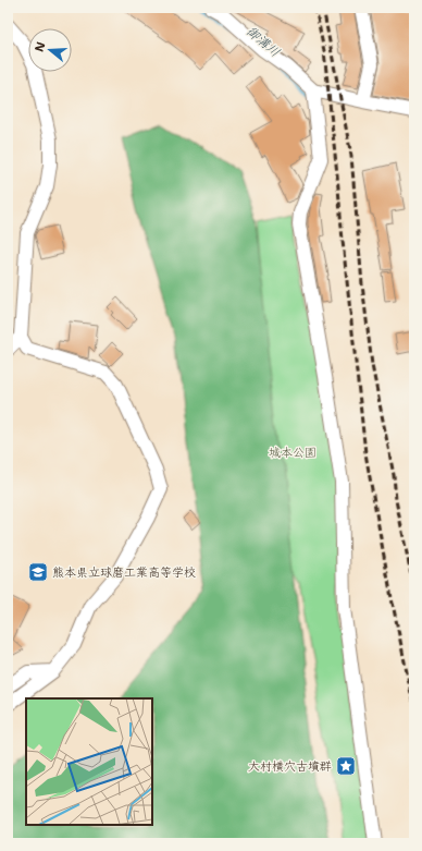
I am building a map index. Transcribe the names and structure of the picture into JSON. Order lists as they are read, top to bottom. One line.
{"water":["御溝川"],"parks":["城本公園"],"places":{"school or university":["熊本県立球磨工業高等学校"],"place":["大村横穴古墳群"]},"north":"left"}
